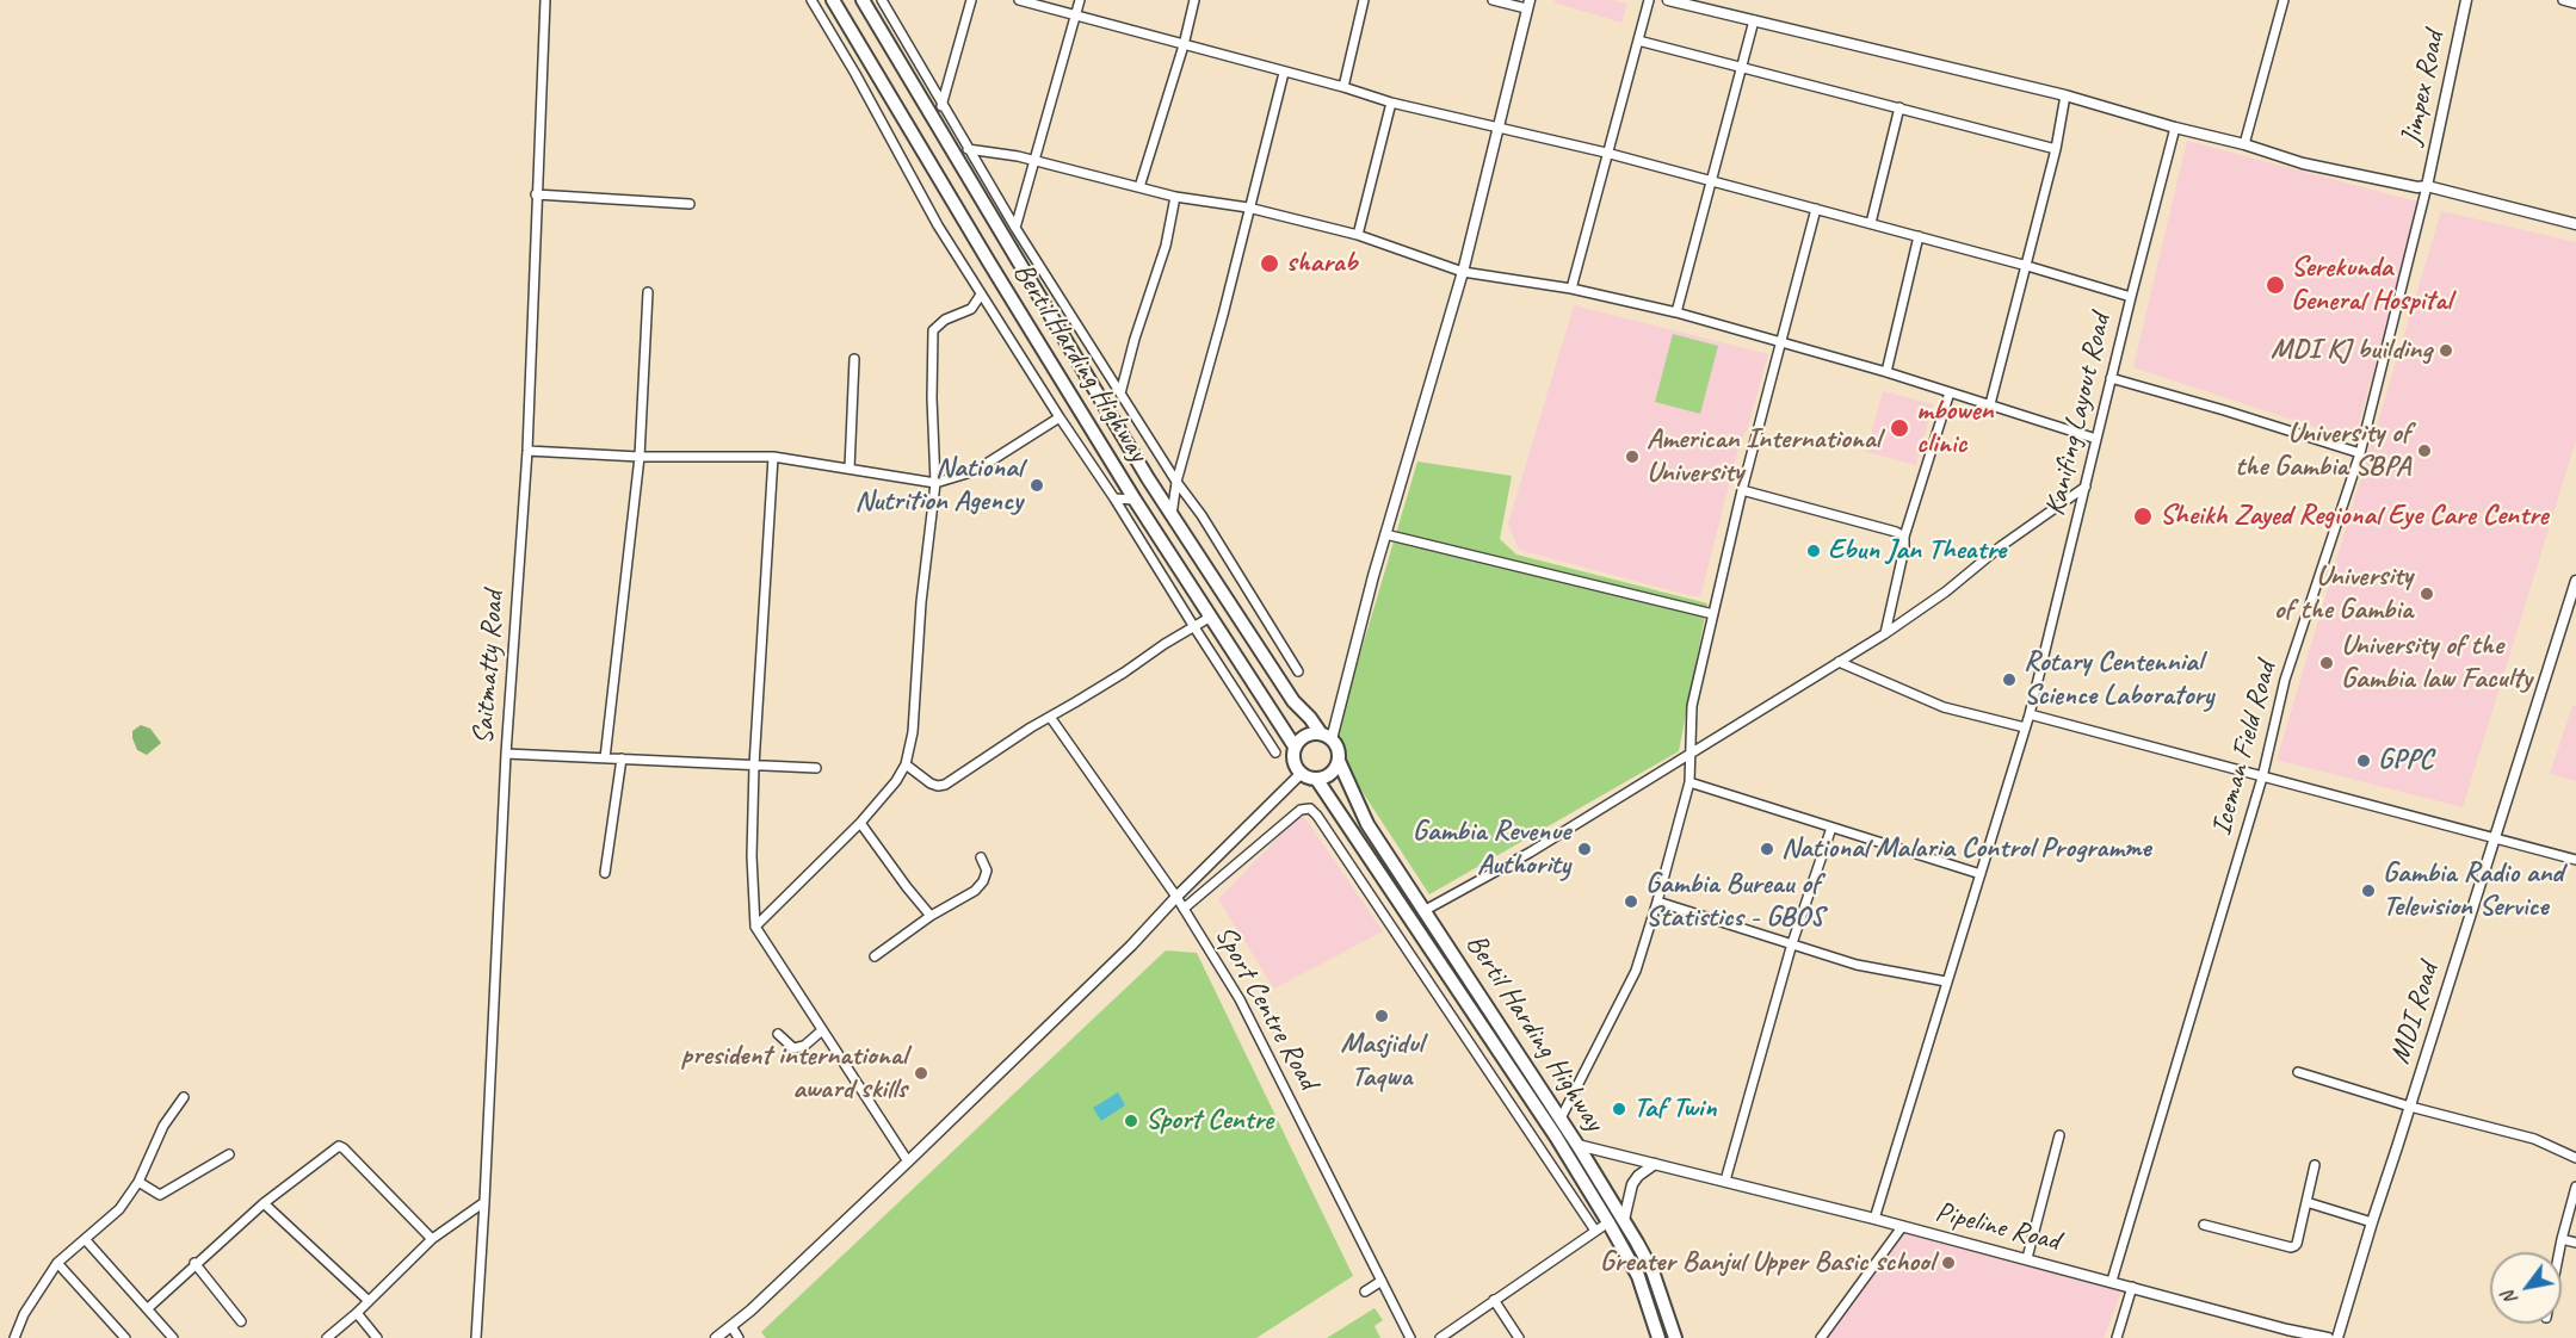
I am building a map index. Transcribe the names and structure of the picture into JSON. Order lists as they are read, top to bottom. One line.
{"streets":{"main road":["Bertil Harding Highway"],"street":["Jimpex Road","Kanifing Layout Road","Saitmatty Road","Iceman Field Road","Sport Centre Road","MDI Road","Pipeline Road"]},"crossings":[["Jimpex Road","Iceman Field Road"],["Bertil Harding Highway","Pipeline Road"],["Kanifing Layout Road","Pipeline Road"],["Iceman Field Road","Pipeline Road"]],"places":["sharab","Serekunda General Hospital","MDI KJ building","mbowen clinic","University of the Gambia SBPA","American International University","National Nutrition Agency","Sheikh Zayed Regional Eye Care Centre","Ebun Jan Theatre","University of the Gambia","University of the Gambia law Faculty","Rotary Centennial Science Laboratory","GPPC","Gambia Revenue Authority","National Malaria Control Programme","Gambia Radio and Television Service","Gambia Bureau of Statistics - GBOS","Masjidul Taqwa","president international award skills","Taf Twin","Sport Centre","Greater Banjul Upper Basic school"],"north":"bottom left"}
